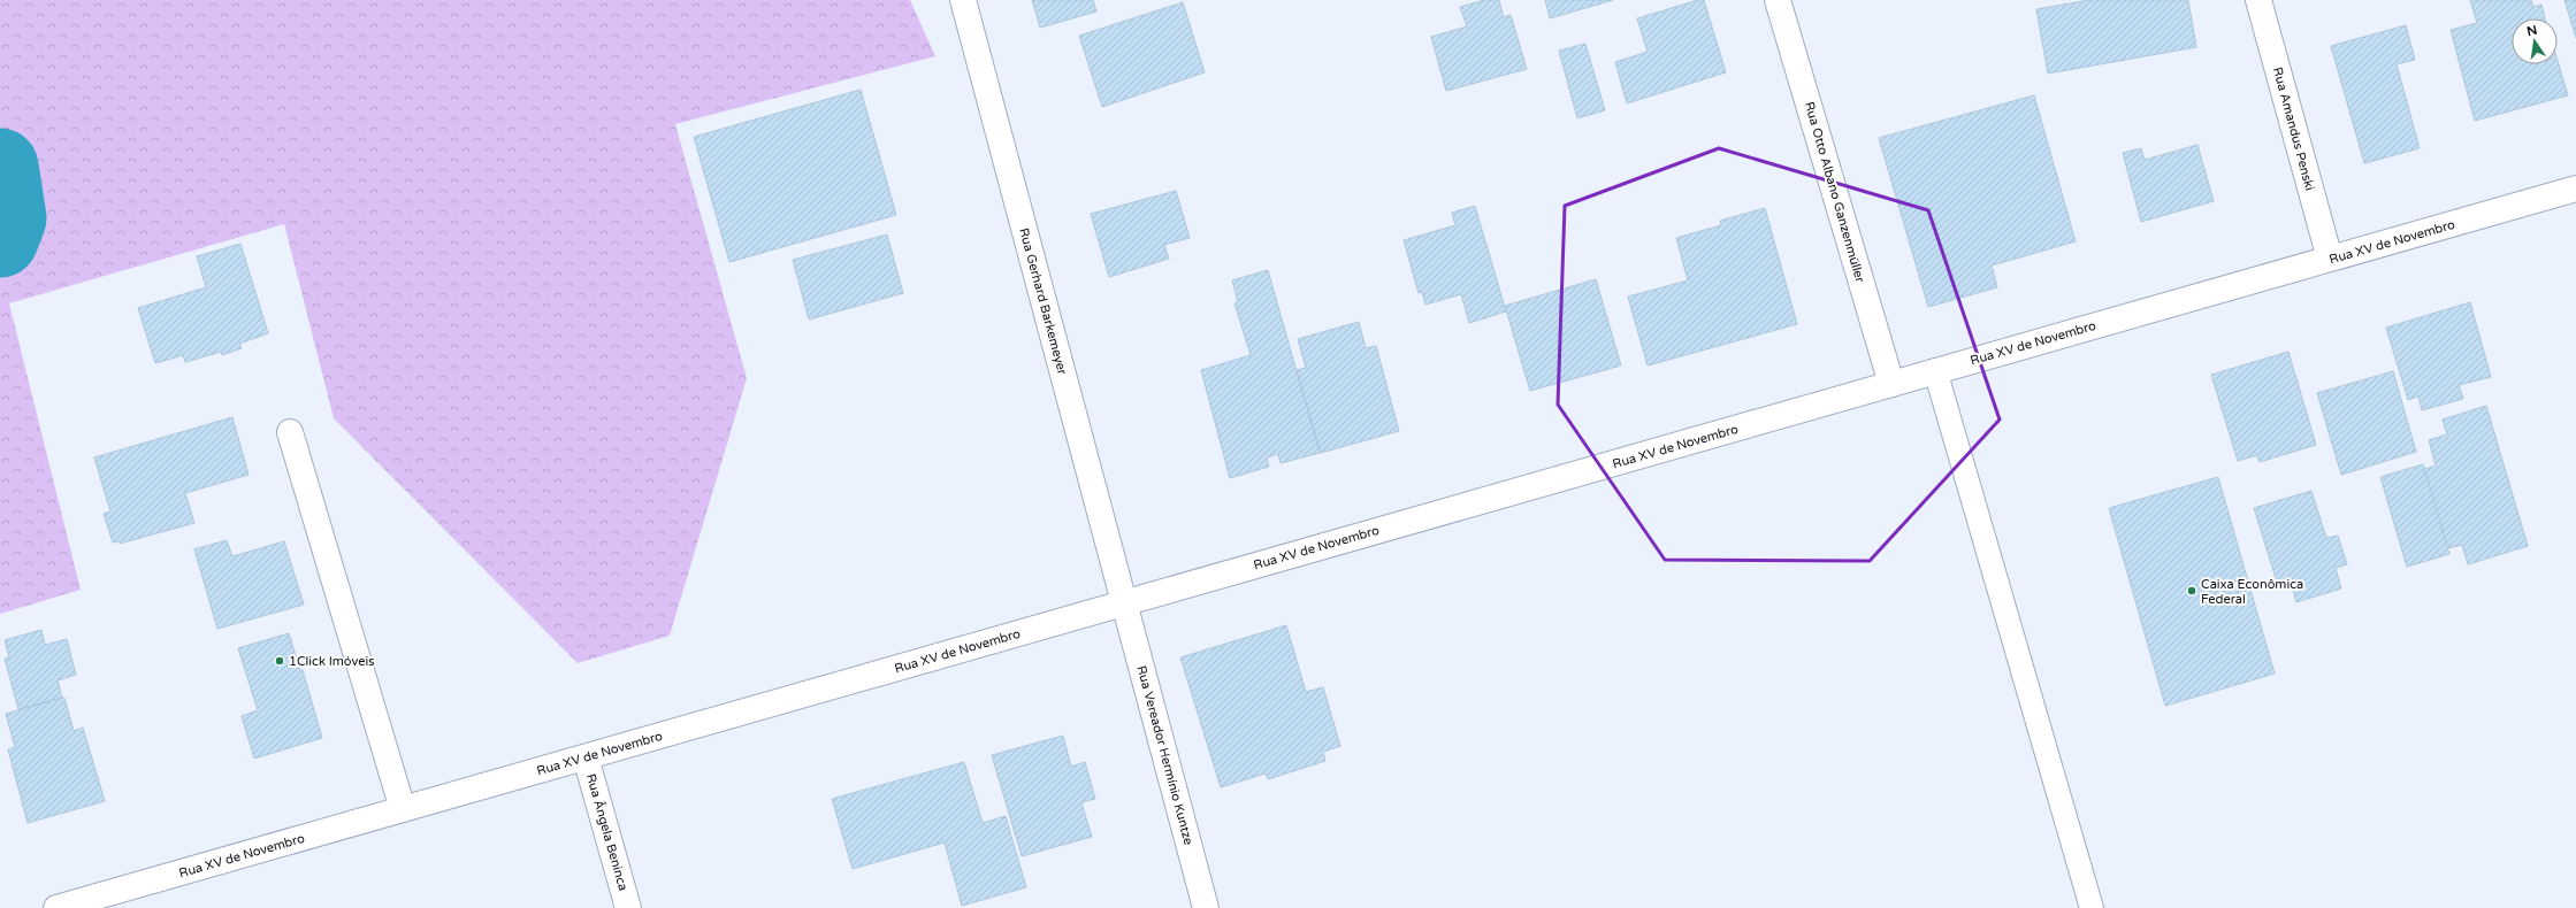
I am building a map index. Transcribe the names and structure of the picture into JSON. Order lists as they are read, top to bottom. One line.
{"streets":{"main road":["Rua Amandus Penski","Rua Otto Albano Ganzenmüller","Rua XV de Novembro","Rua Gerhard Barkemeyer","Rua Vereador Hermínio Kuntze","Rua Ângela Beninca"]},"crossings":[["Rua Amandus Penski","Rua XV de Novembro"],["Rua Otto Albano Ganzenmüller","Rua XV de Novembro"],["Rua XV de Novembro","Rua Gerhard Barkemeyer"],["Rua XV de Novembro","Rua Vereador Hermínio Kuntze"],["Rua XV de Novembro","Rua Ângela Beninca"],["Rua Gerhard Barkemeyer","Rua Vereador Hermínio Kuntze"]],"places":["Caixa Econômica Federal","1Click Imóveis"],"north":"top"}
